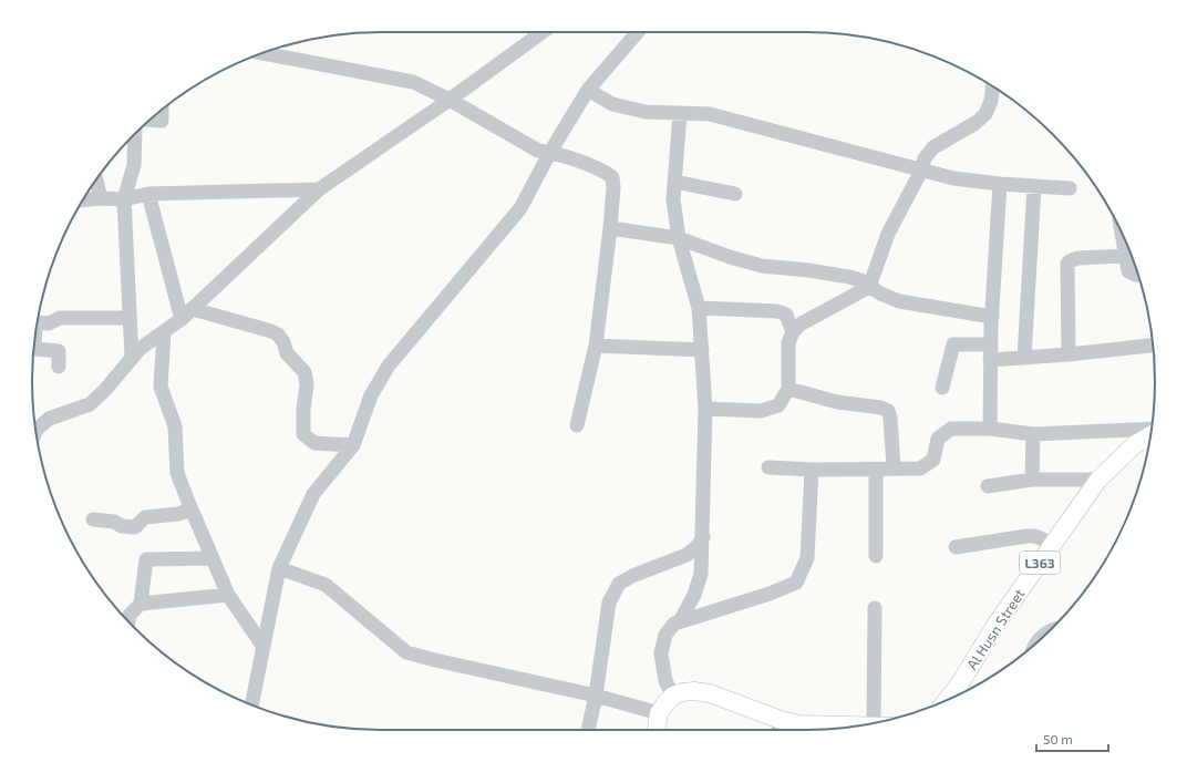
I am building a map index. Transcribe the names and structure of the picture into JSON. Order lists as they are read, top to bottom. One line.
{"streets":{"main road":["L363","Al Husn Street"]},"scale_bar":"50 m"}
